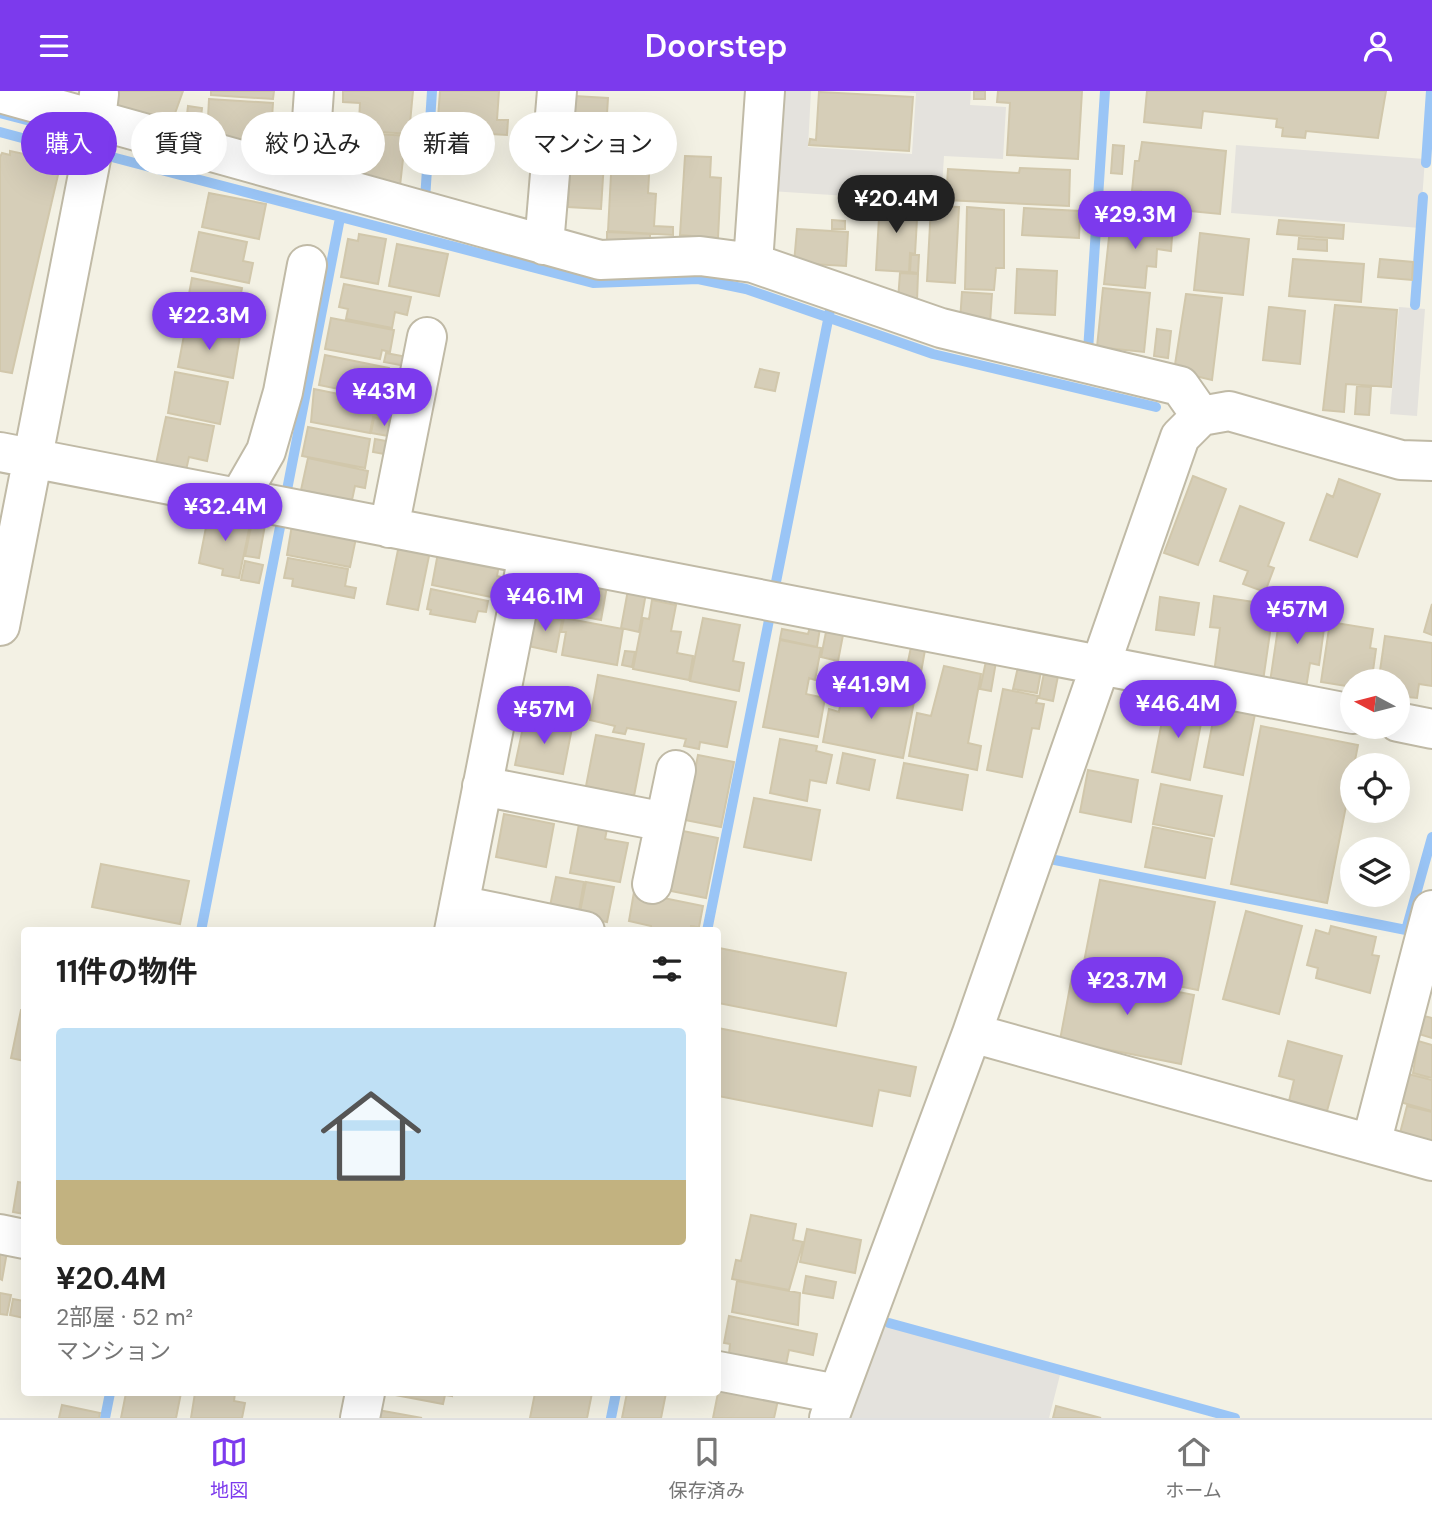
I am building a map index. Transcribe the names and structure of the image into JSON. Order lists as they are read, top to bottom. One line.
{"north":"left","page":{"header":"Doorstep","chip":["購入","賃貸","絞り込み","新着","マンション"],"price":["¥20.4M","¥29.3M","¥22.3M","¥43M","¥32.4M","¥46.1M","¥57M","¥41.9M","¥46.4M","¥57M","¥23.7M"],"heading":"11件の物件","list":[{"name":"¥20.4M","note":"2部屋 · 52 m² · マンション"}],"tabs":["地図","保存済み","ホーム"]}}
